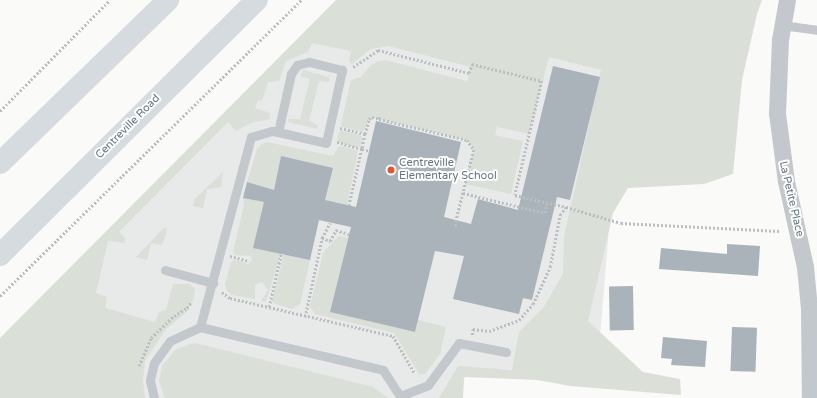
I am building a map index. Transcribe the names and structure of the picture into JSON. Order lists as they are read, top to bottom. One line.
{"streets":{"highway":["Centreville Road"],"street":["La Petite Place"]},"places":["Centreville Elementary School"]}
